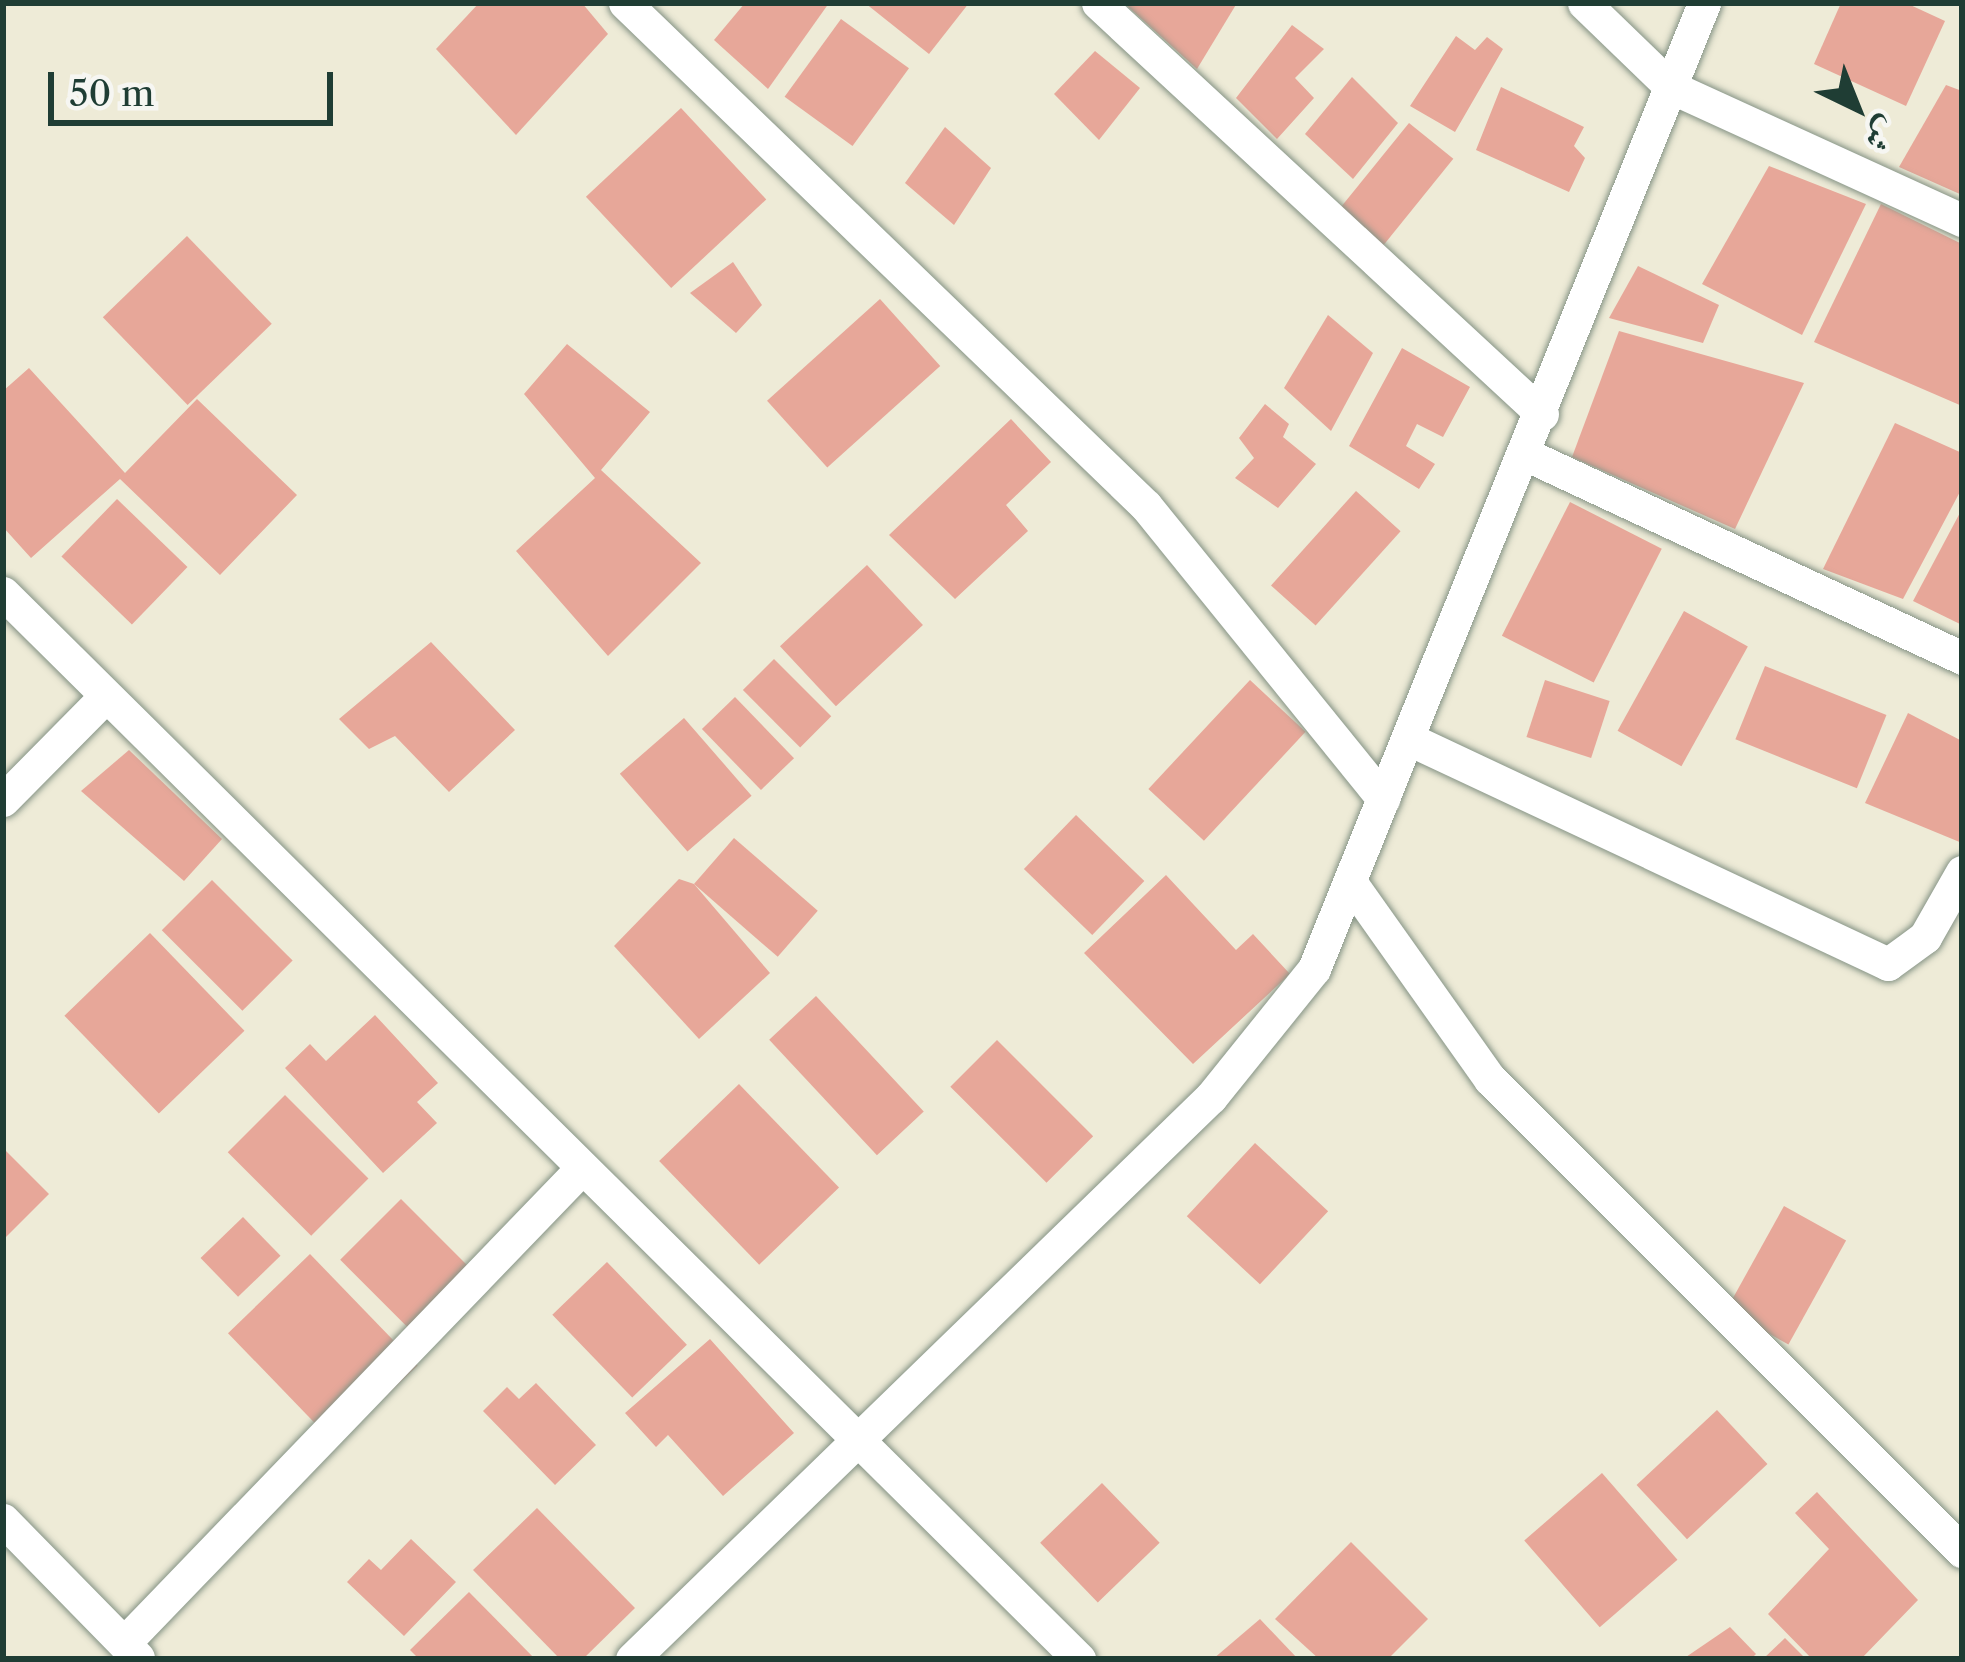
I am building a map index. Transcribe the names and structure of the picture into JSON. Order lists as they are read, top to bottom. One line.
{"scale_bar":"50 m","north":"bottom right"}
